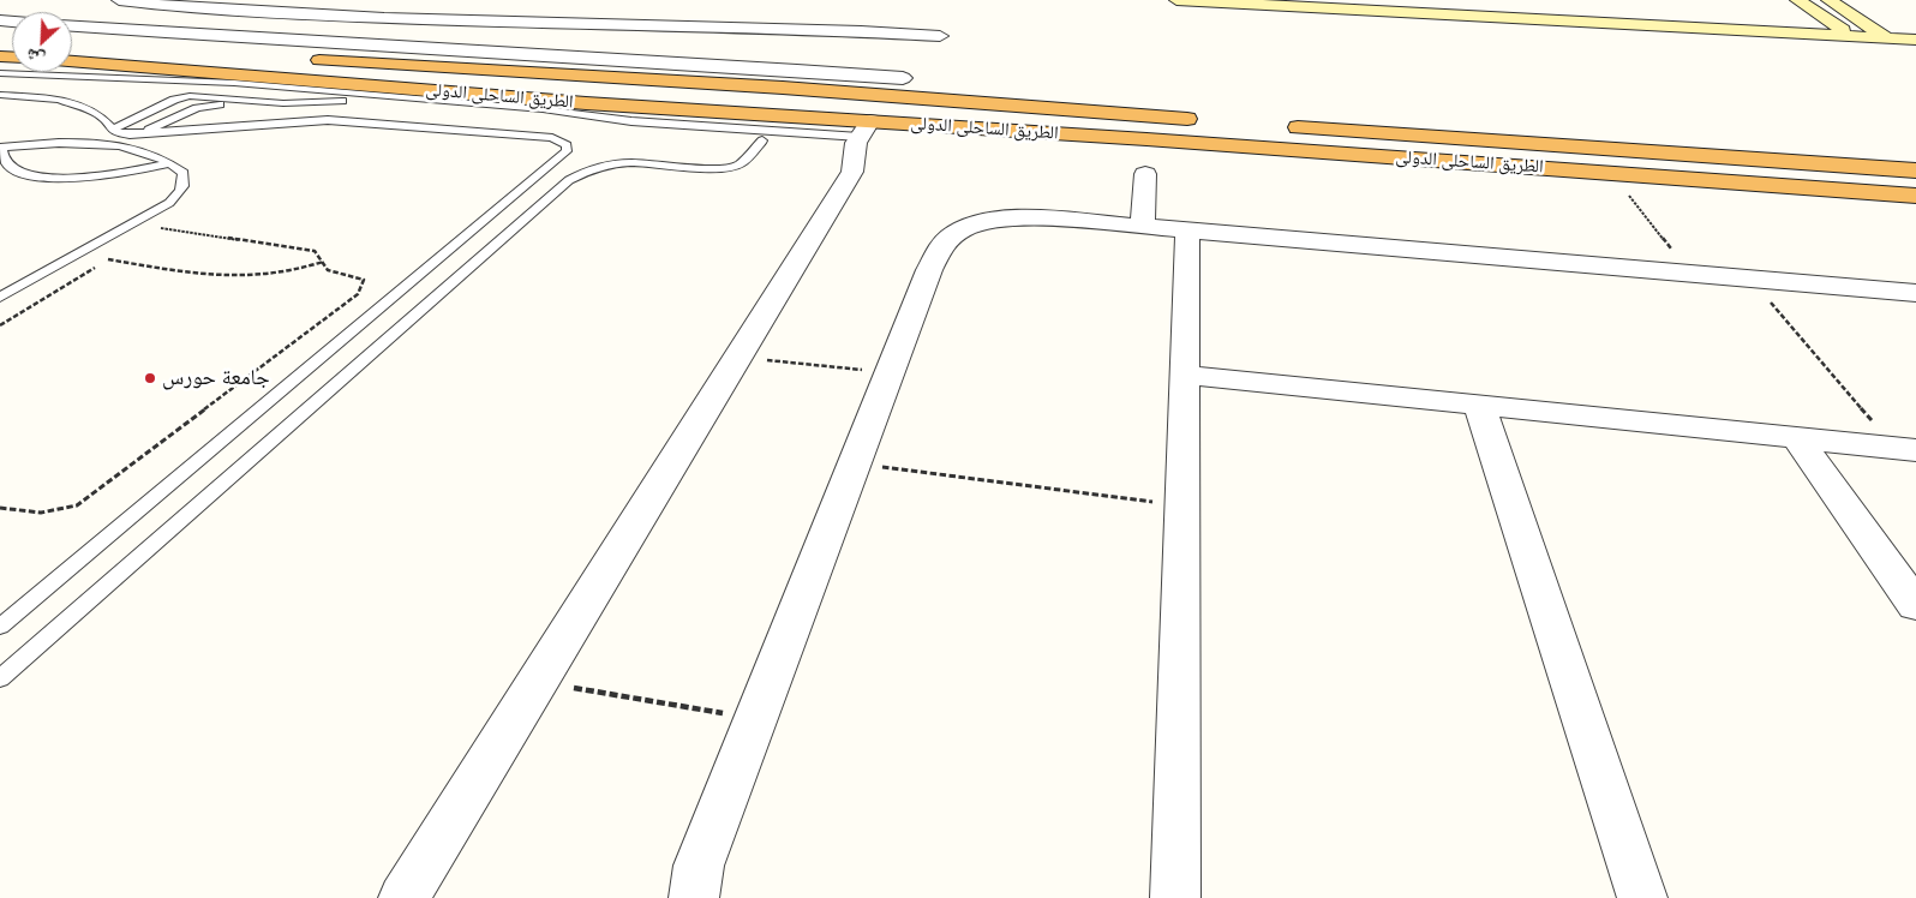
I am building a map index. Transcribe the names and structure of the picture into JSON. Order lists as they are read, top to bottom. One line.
{"streets":{"highway":["الطريق الساحلى الدولى"]},"places":["جامعة حورس"],"north":"bottom left"}
